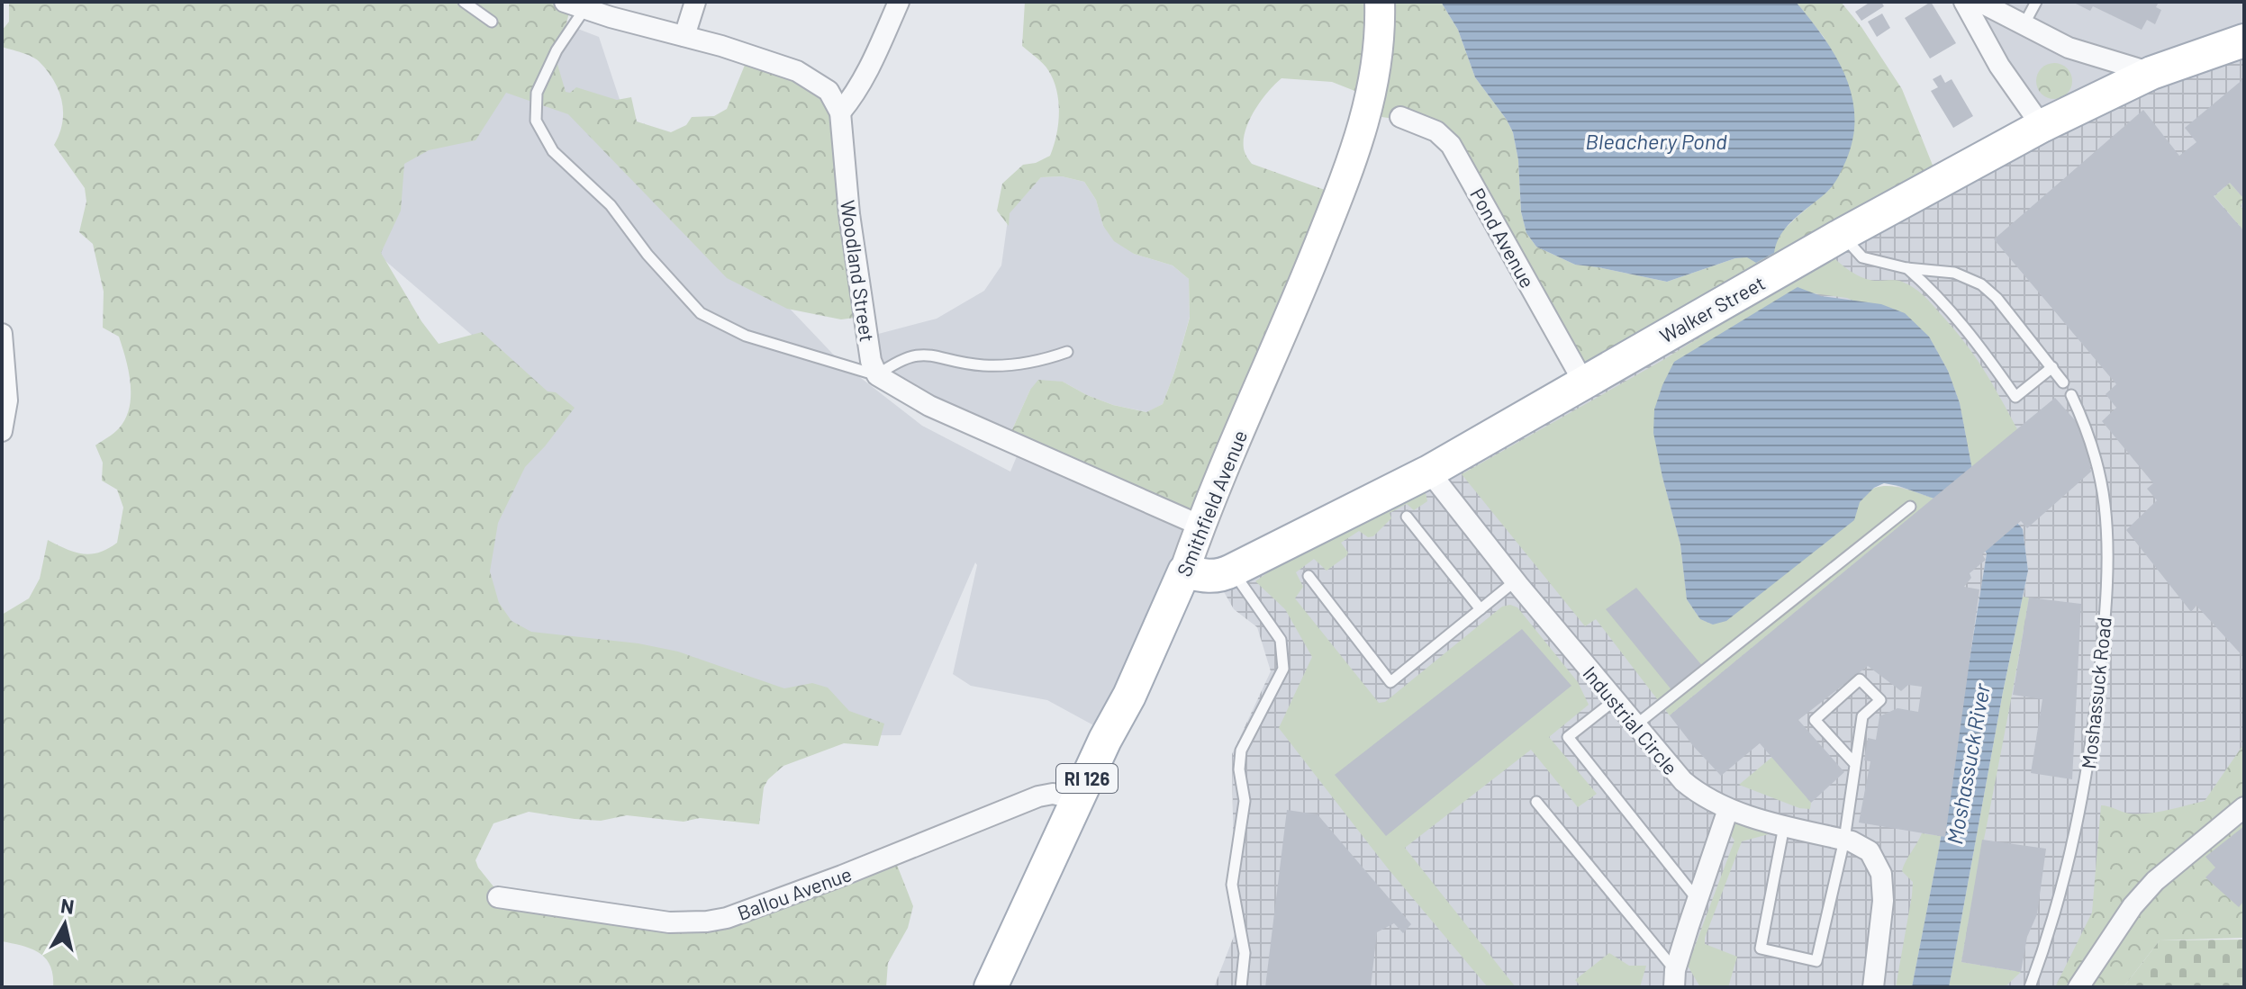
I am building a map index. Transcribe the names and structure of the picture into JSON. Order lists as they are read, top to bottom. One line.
{"streets":{"main road":["Walker Street","Smithfield Avenue","RI 126"],"street":["Pond Avenue","Woodland Street","Industrial Circle","Ballou Avenue"],"lane":["Moshassuck Road"]},"crossings":[["Pond Avenue","Walker Street"],["Walker Street","Smithfield Avenue"],["Walker Street","Industrial Circle"],["Smithfield Avenue","Ballou Avenue"]],"water":["Bleachery Pond","Moshassuck River"],"north":"top"}
